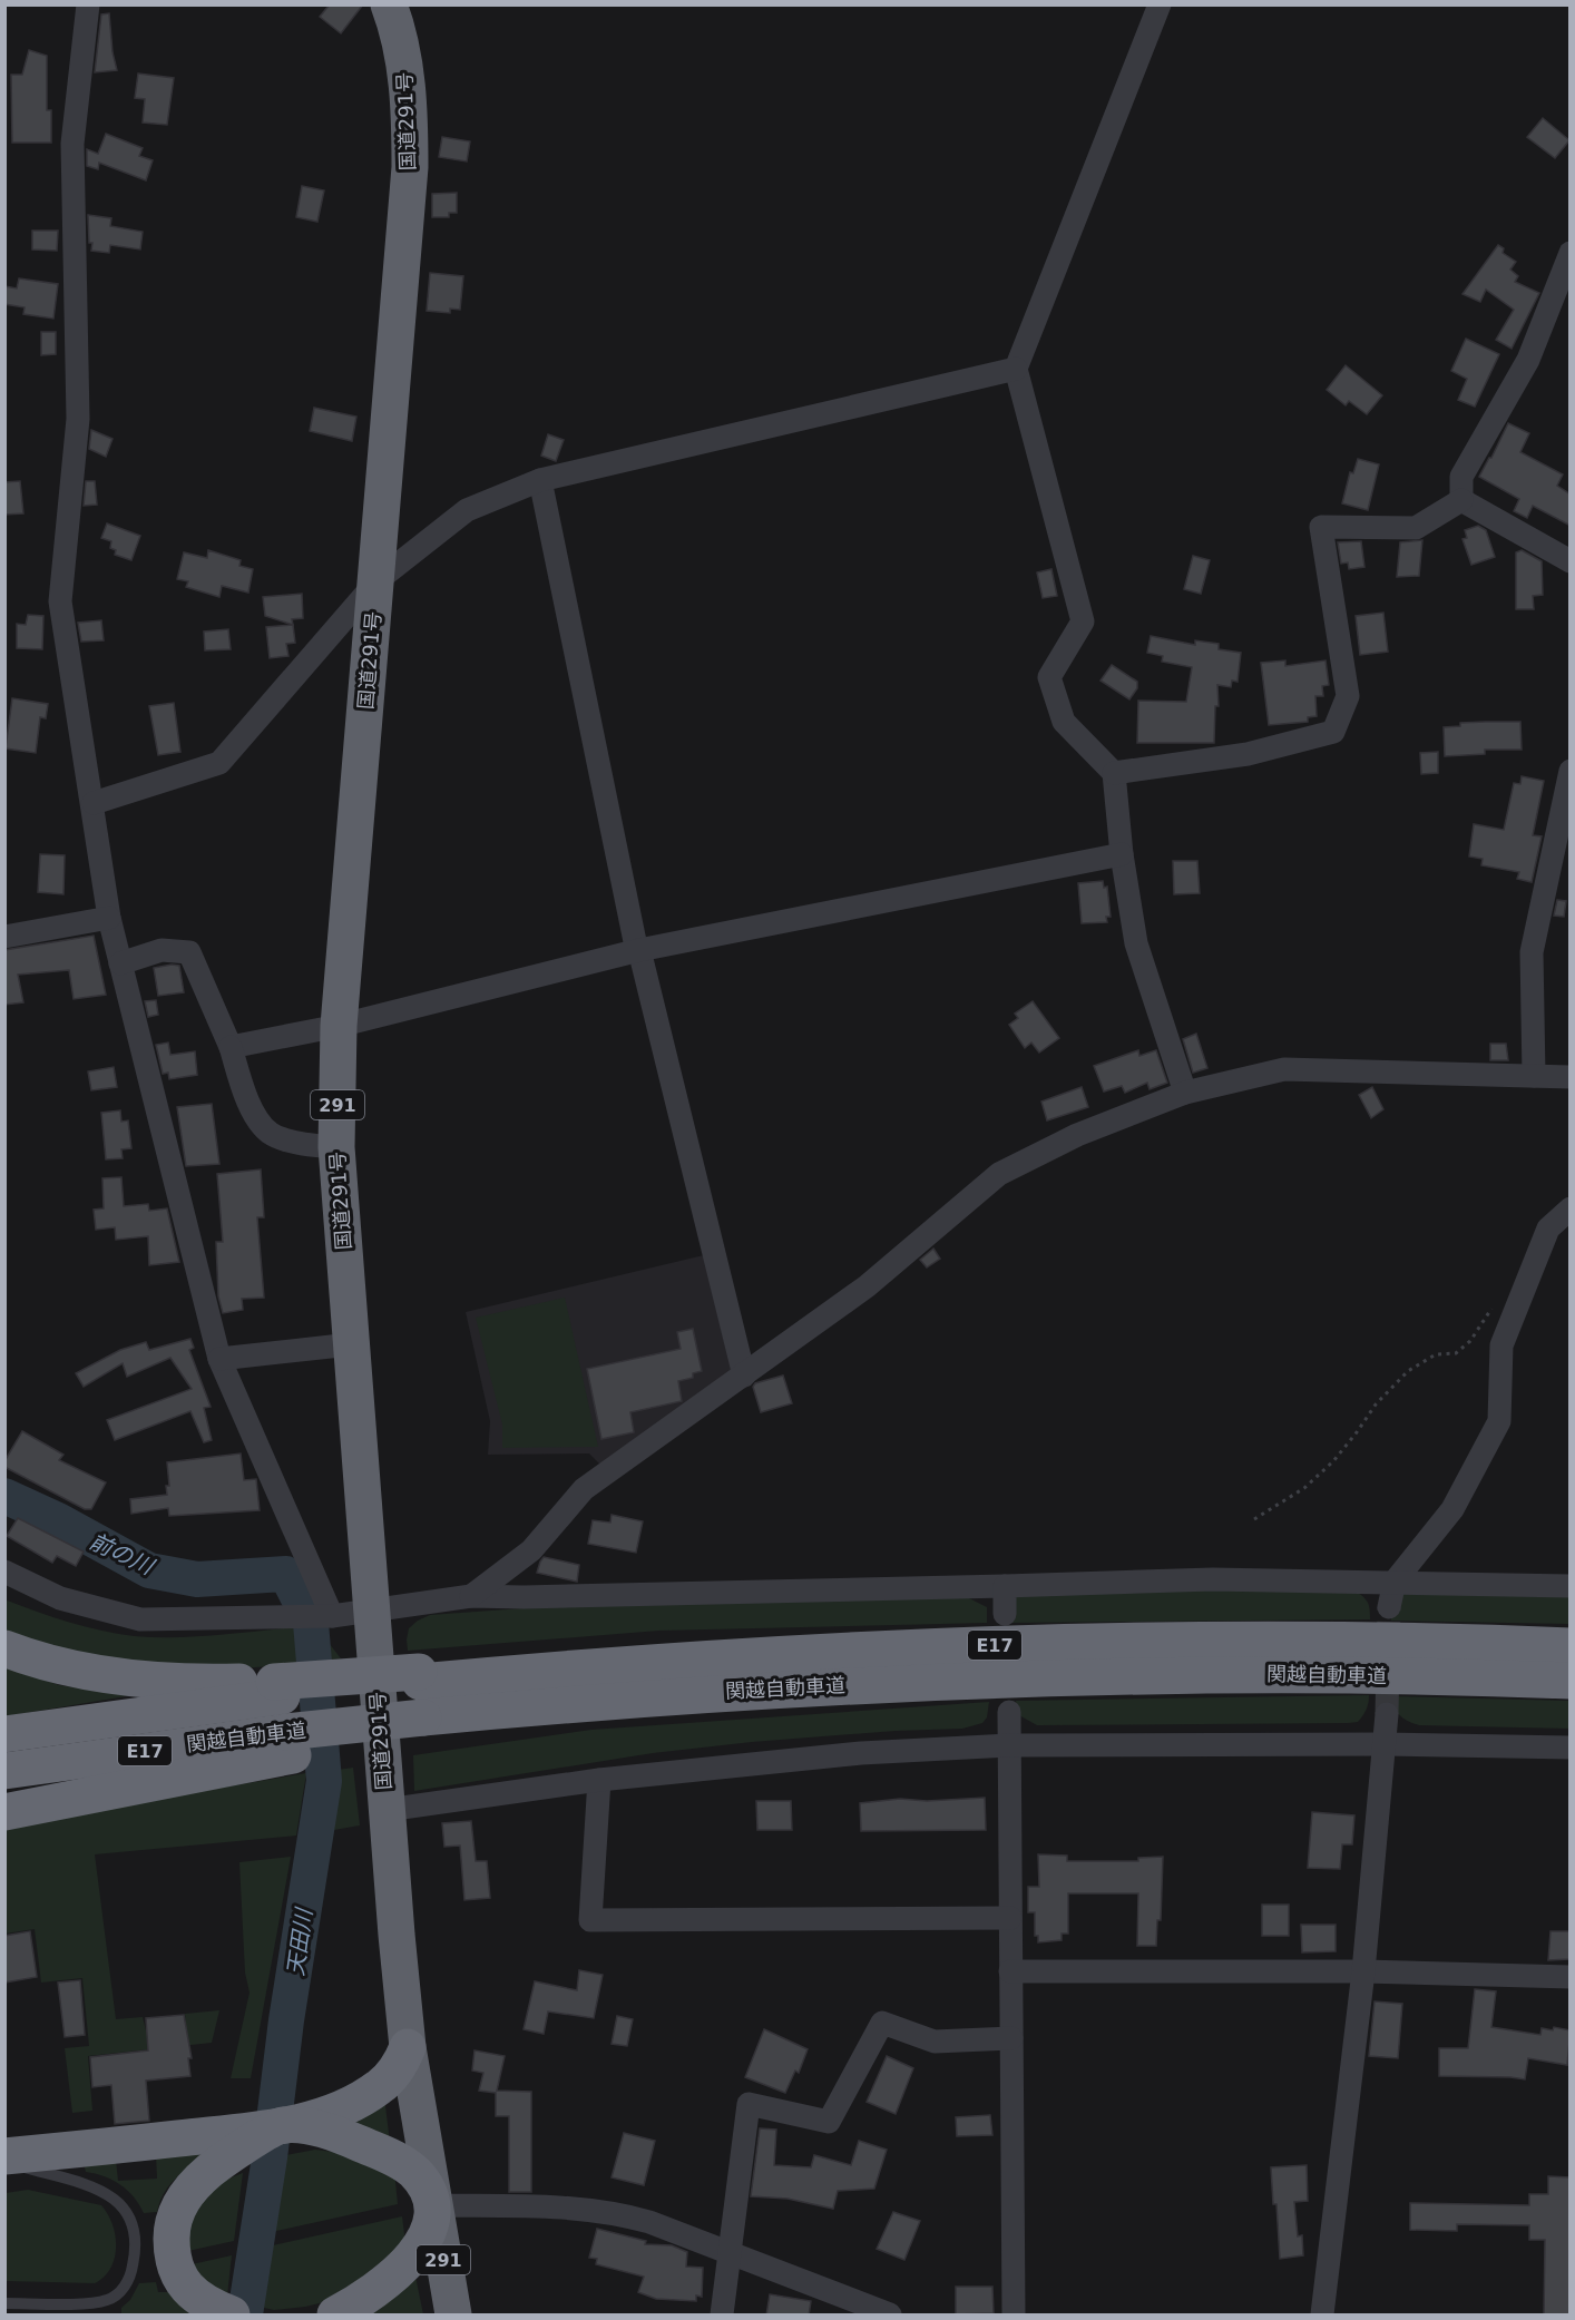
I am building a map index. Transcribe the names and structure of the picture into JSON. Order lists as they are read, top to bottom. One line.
{"streets":{"highway":["国道291号","291","E17","関越自動車道"]},"water":["前の川","天田川"]}
